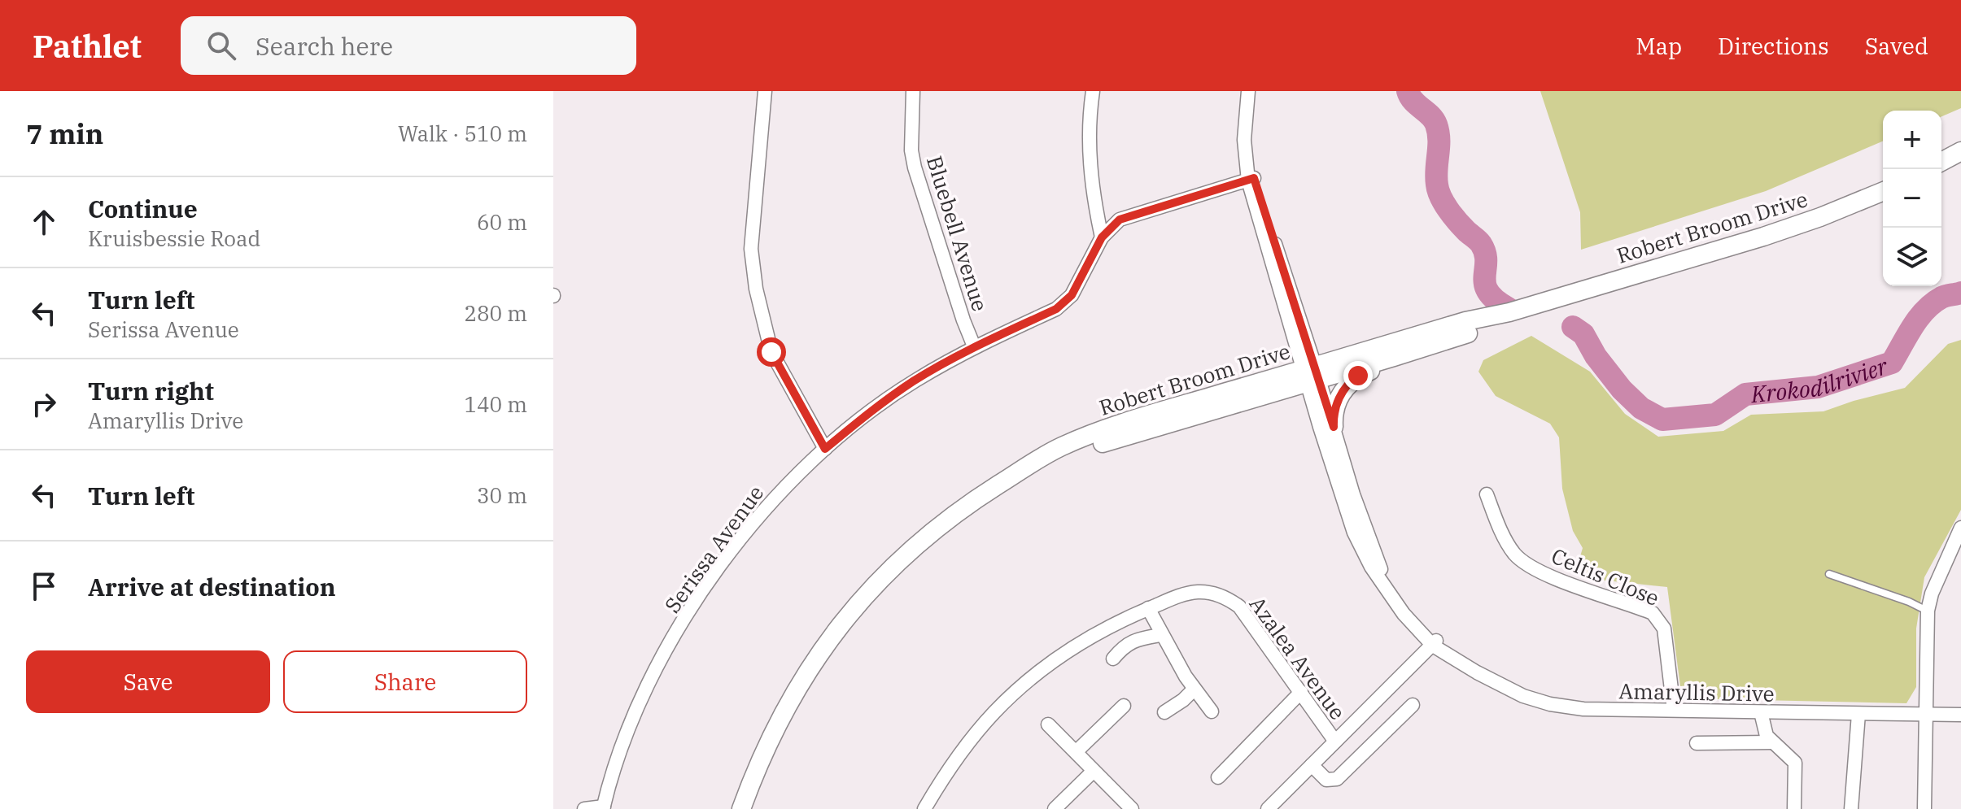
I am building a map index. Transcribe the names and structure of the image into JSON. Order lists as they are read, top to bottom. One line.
{"streets":{"street":["Robert Broom Drive","Bluebell Avenue","Serissa Avenue","Celtis Close","Azalea Avenue","Amaryllis Drive"]},"crossings":[["Robert Broom Drive","Amaryllis Drive"],["Bluebell Avenue","Serissa Avenue"],["Serissa Avenue","Amaryllis Drive"],["Celtis Close","Amaryllis Drive"]],"water":["Krokodilrivier"],"page":{"header":"Pathlet","search":"Search here","nav":["Map","Directions","Saved"],"heading":["7 min","Walk · 510 m"],"map_buttons":["+","−"],"list":[["Continue","Kruisbessie Road","60 m"],["Turn left","Serissa Avenue","280 m"],["Turn right","Amaryllis Drive","140 m"],["Turn left","30 m"],"Arrive at destination"],"buttons":["Save","Share"]}}
